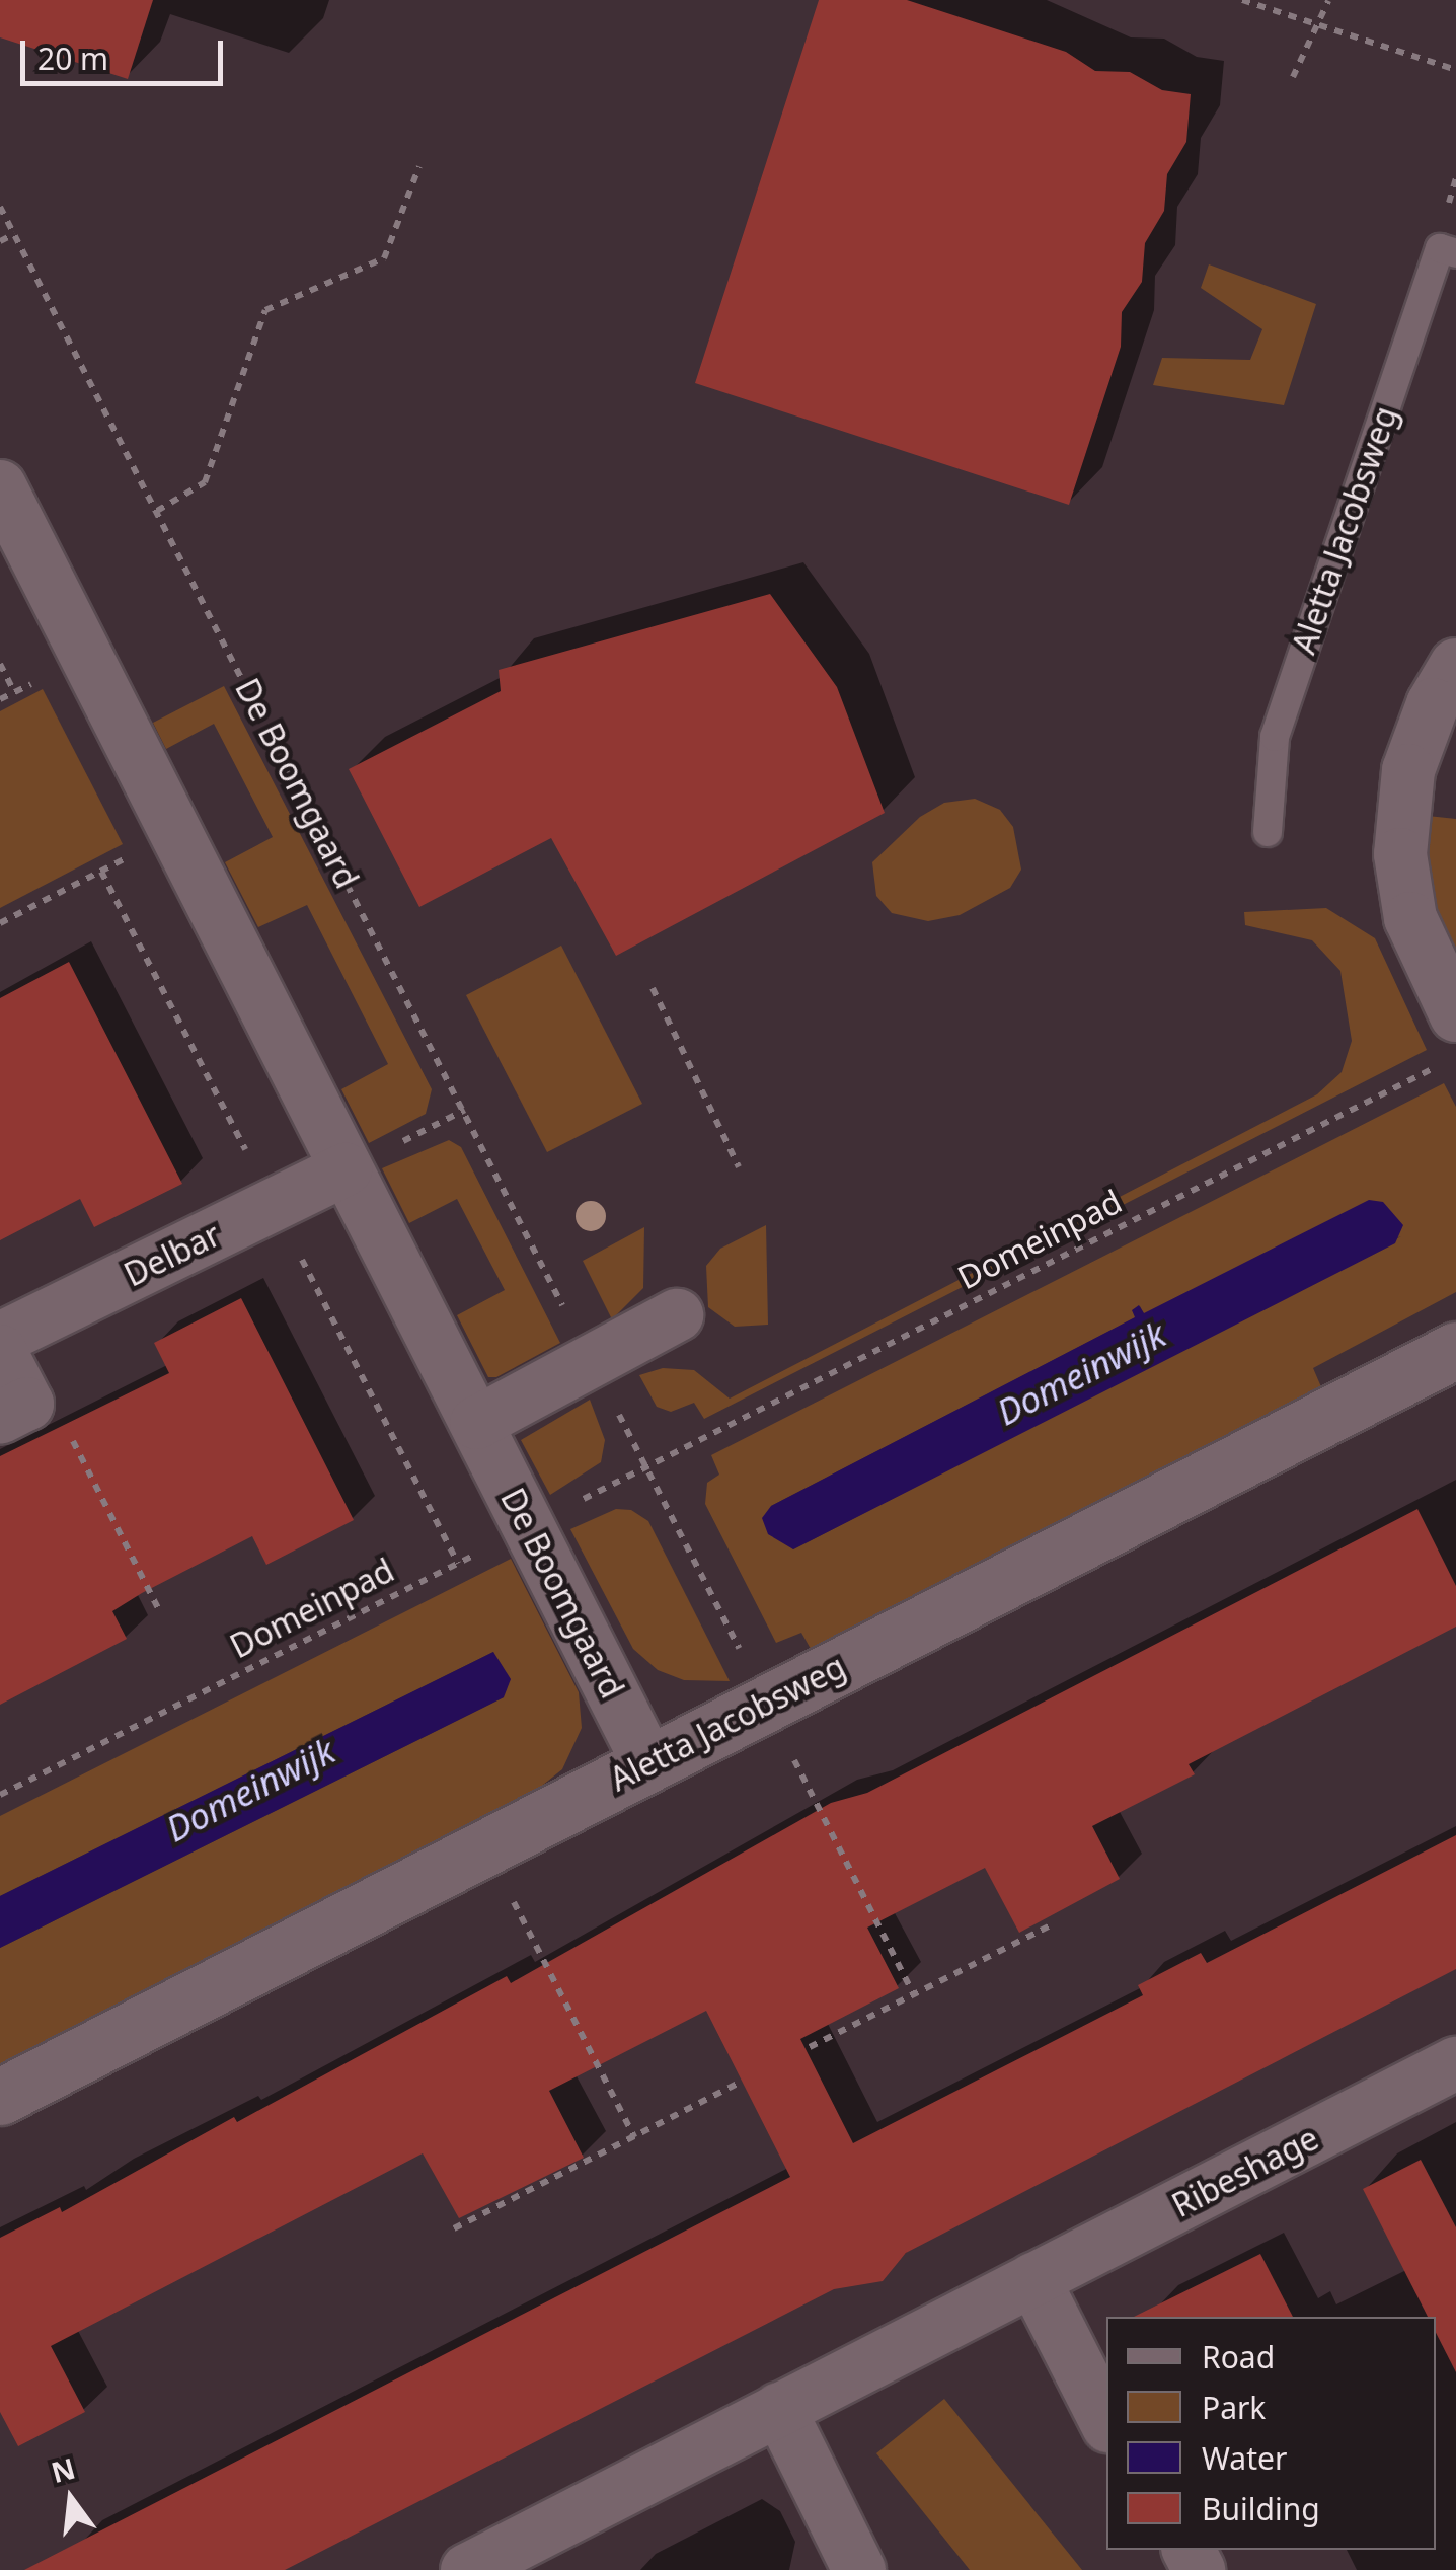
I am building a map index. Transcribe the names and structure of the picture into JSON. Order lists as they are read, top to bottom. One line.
{"streets":{"street":["Aletta Jacobsweg","De Boomgaard","Delbar","Ribeshage"],"path":["Domeinpad"]},"crossings":[["Aletta Jacobsweg","De Boomgaard"],["De Boomgaard","Domeinpad"],["De Boomgaard","Delbar"]],"water":["Domeinwijk"],"legend":["Road","Park","Water","Building"],"scale_bar":"20 m","north":"top"}
